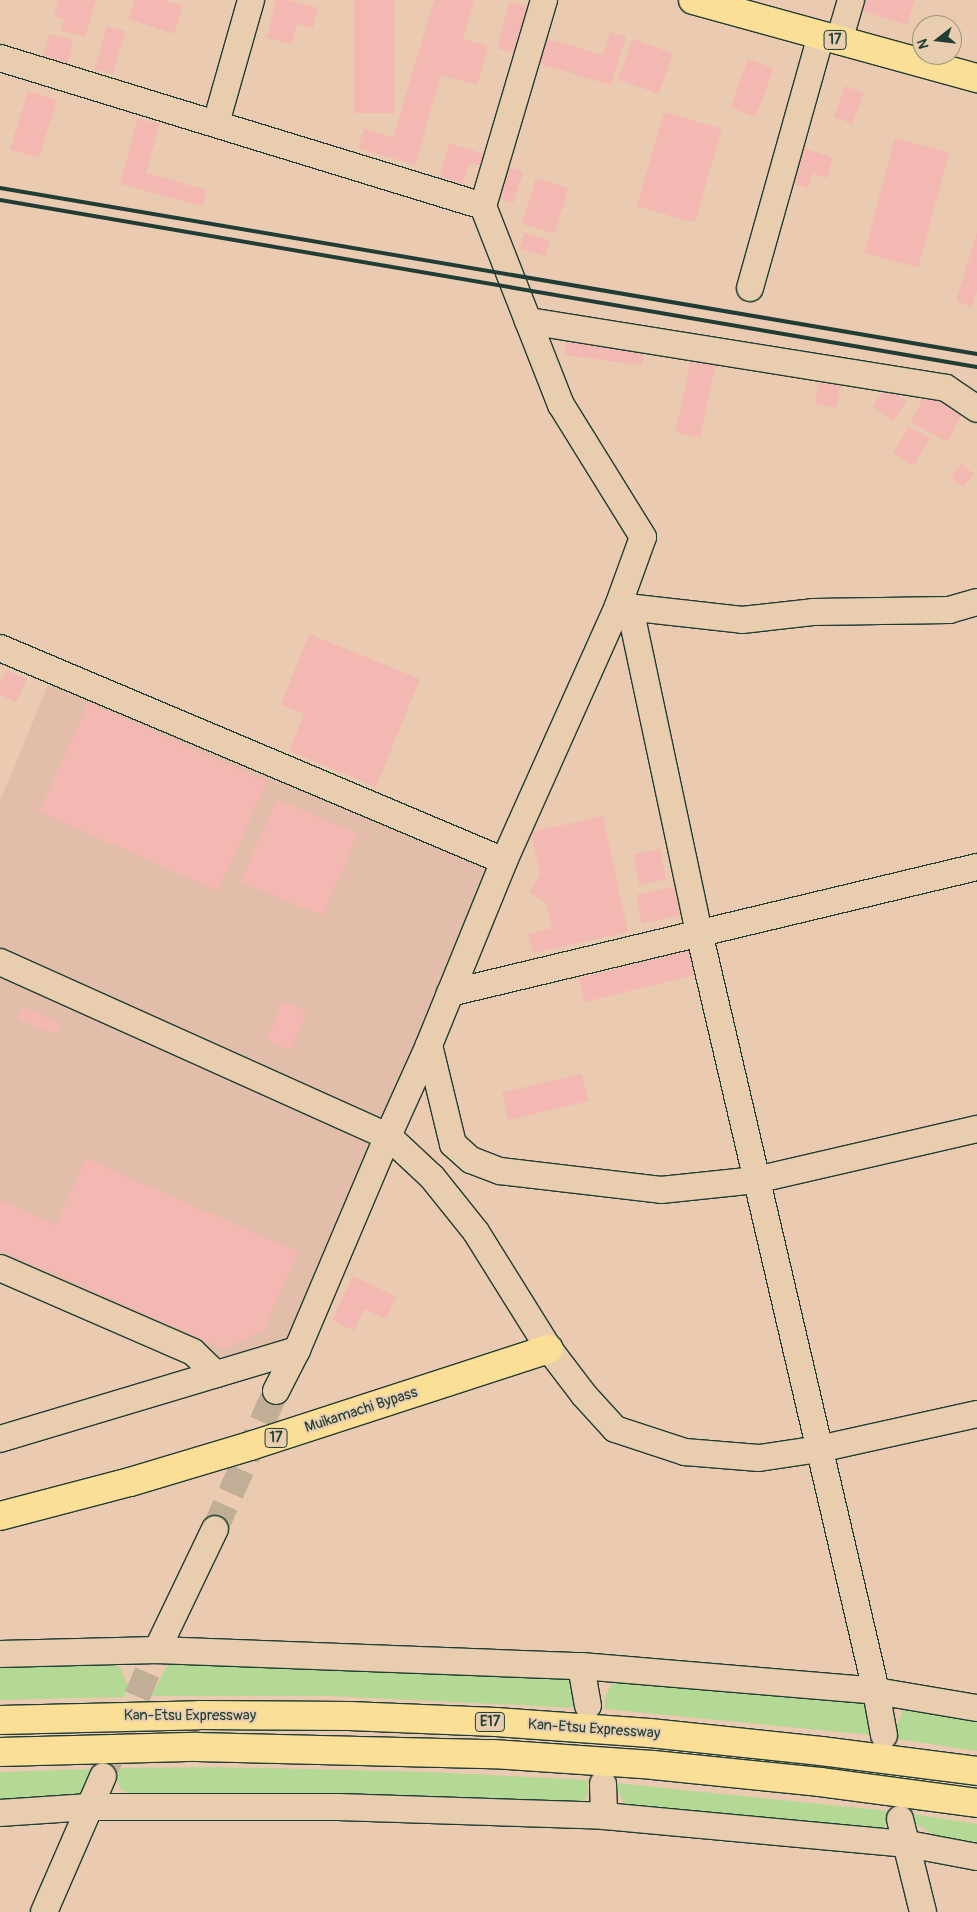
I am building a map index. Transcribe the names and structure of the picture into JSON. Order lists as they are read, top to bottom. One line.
{"streets":{"highway":["17","Muikamachi Bypass","Kan-Etsu Expressway","E17"]},"north":"left"}
